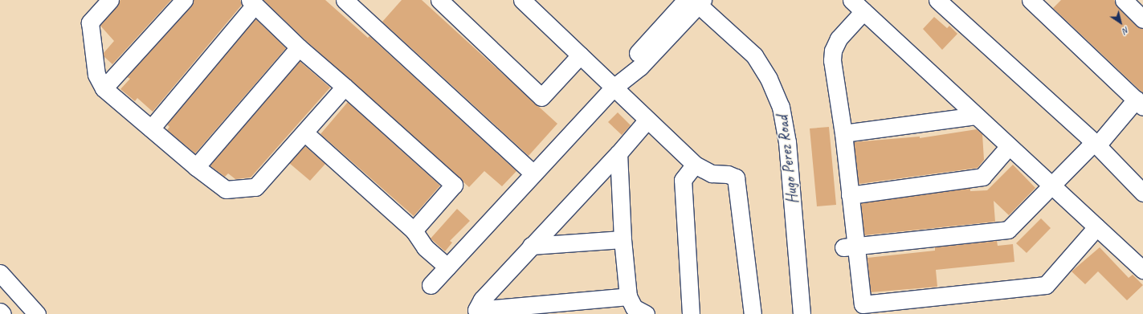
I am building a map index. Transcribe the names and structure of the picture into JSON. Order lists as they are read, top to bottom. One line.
{"streets":{"street":["Hugo Perez Road"]},"north":"bottom right"}
